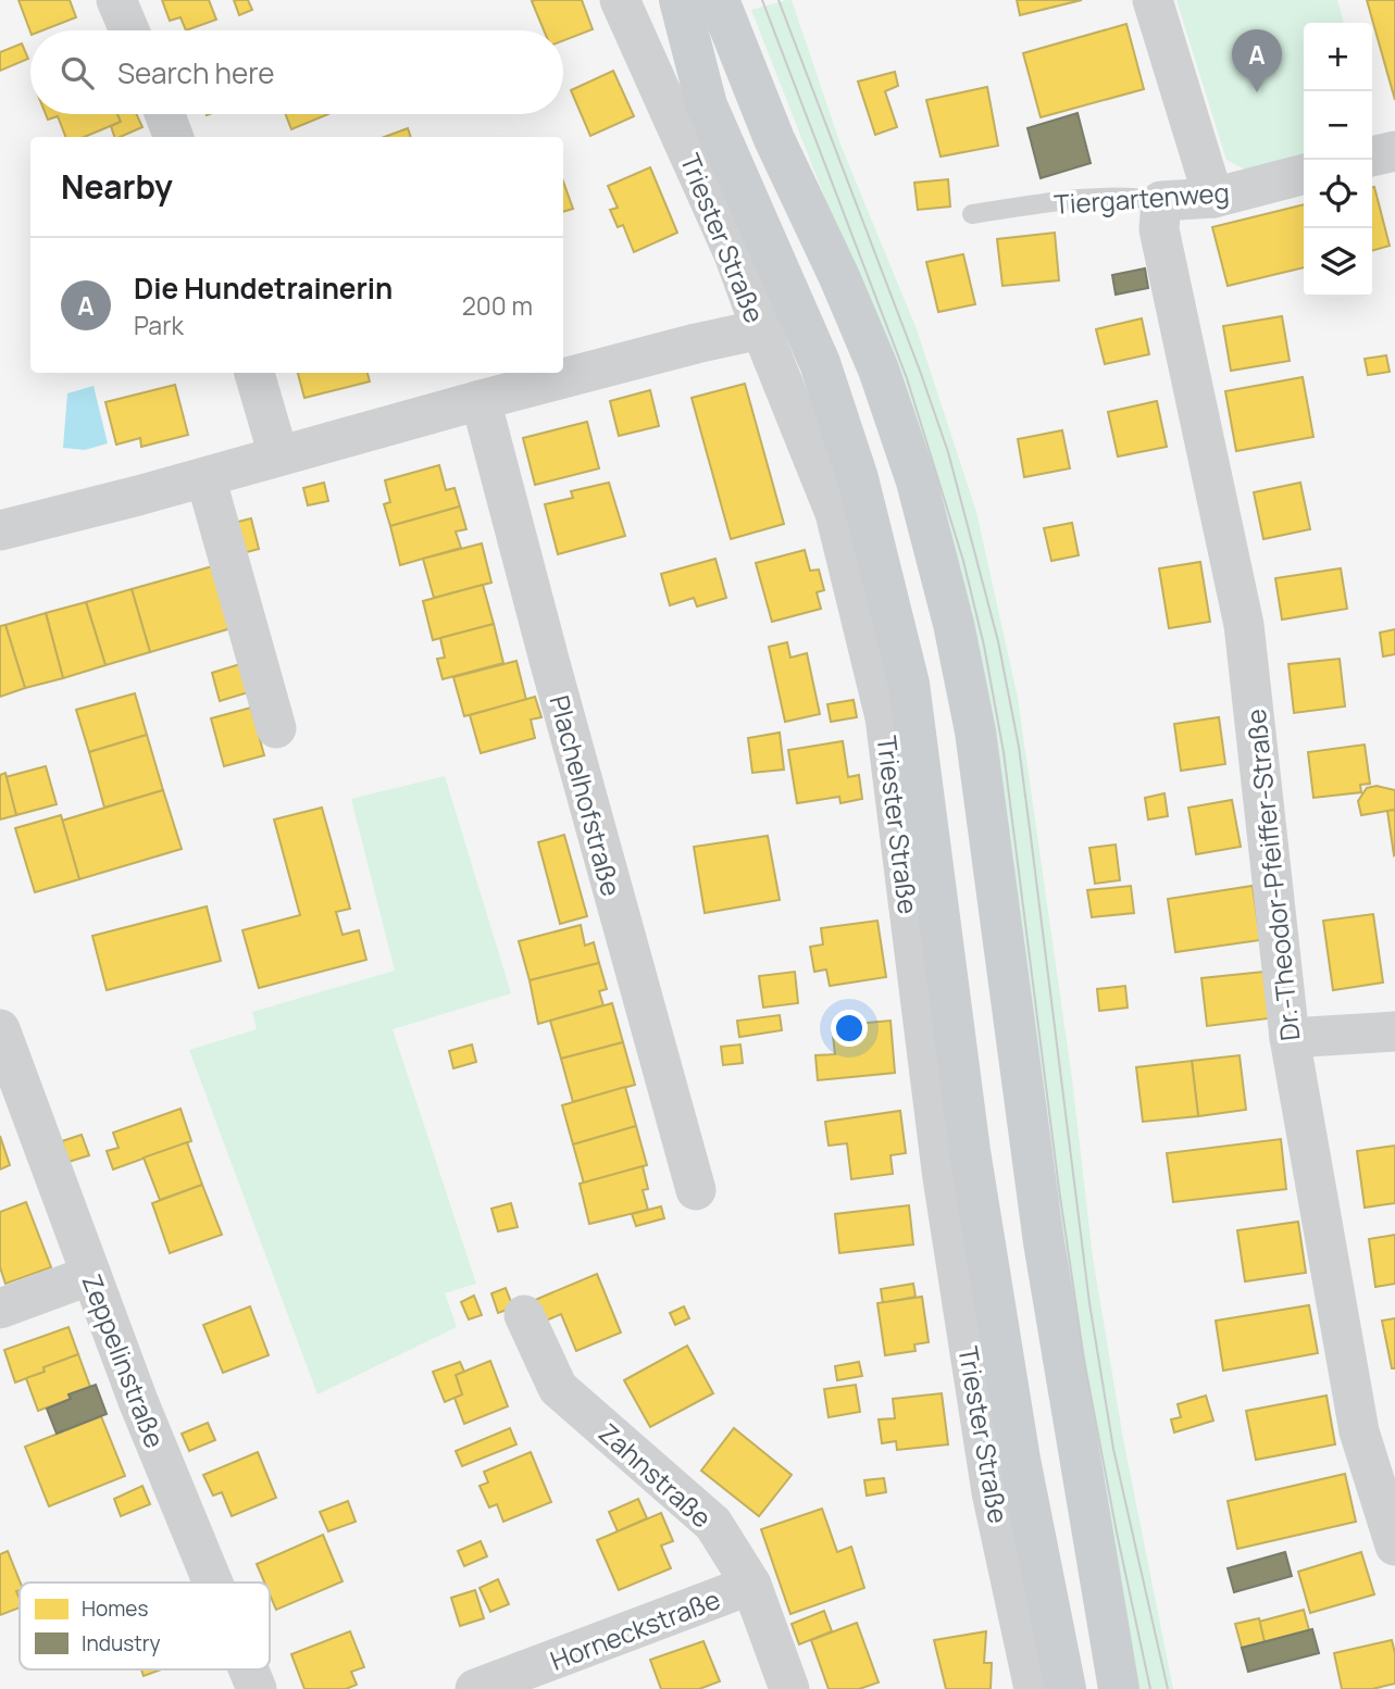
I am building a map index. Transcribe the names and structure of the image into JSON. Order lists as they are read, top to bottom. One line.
{"streets":{"main road":["Triester Straße"],"street":["Tiergartenweg","Plachelhofstraße","Dr.-Theodor-Pfeiffer-Straße","Zeppelinstraße","Zahnstraße","Horneckstraße"]},"crossings":[["Tiergartenweg","Dr.-Theodor-Pfeiffer-Straße"],["Zahnstraße","Horneckstraße"]],"legend":["Homes","Industry"],"page":{"map_buttons":["+","−"],"pins":"A","search":"Search here","heading":"Nearby","list":[{"mark":"A","name":"Die Hundetrainerin","note":"Park","value":"200 m"}]}}
